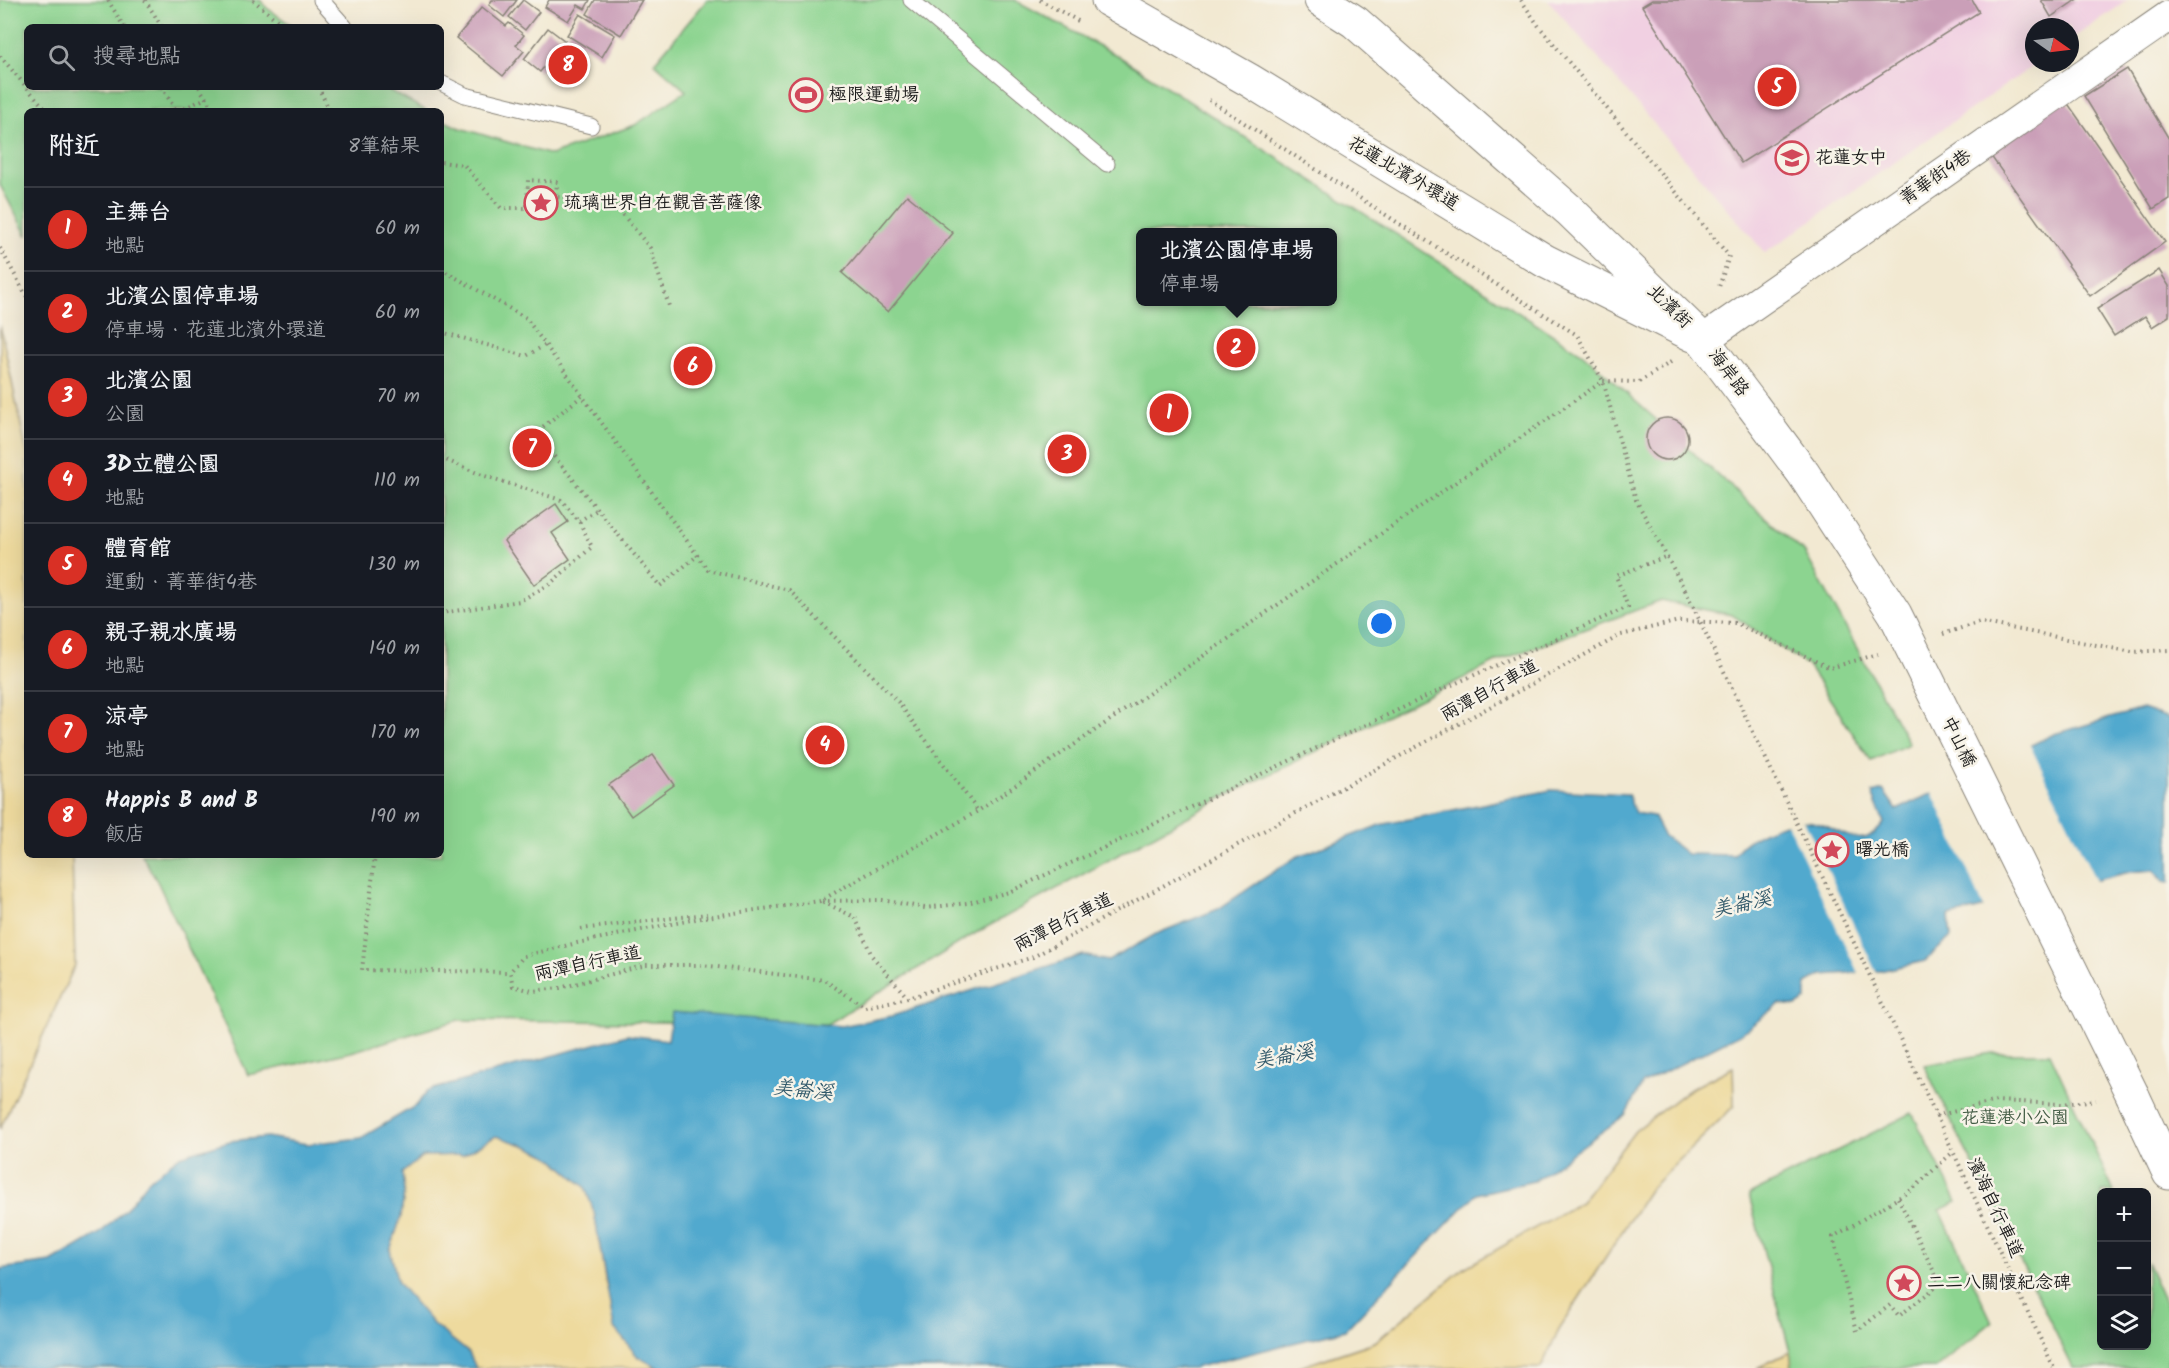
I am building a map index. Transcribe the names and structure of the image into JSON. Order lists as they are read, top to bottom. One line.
{"streets":{"main road":["花蓮北濱外環道","北濱街","海岸路","中山橋"],"street":["菁華街4巷"],"path":["兩潭自行車道","濱海自行車道"]},"crossings":[["花蓮北濱外環道","菁華街4巷"],["花蓮北濱外環道","北濱街"],["花蓮北濱外環道","海岸路"],["菁華街4巷","北濱街"],["菁華街4巷","海岸路"],["北濱街","海岸路"],["海岸路","中山橋"]],"water":["美崙溪"],"parks":["花蓮港小公園"],"places":{"sports":["極限運動場"],"school or university":["花蓮女中"],"place":["琉璃世界自在觀音菩薩像","曙光橋","二二八關懷紀念碑"]},"north":"right","page":{"search":"搜尋地點","pins":["8","5","2","6","1","7","3","4"],"heading":["附近","8筆結果"],"list":[{"mark":"1","name":"主舞台","note":"地點","value":"60 m"},{"mark":"2","name":"北濱公園停車場","note":"停車場 · 花蓮北濱外環道","value":"60 m"},{"mark":"3","name":"北濱公園","note":"公園","value":"70 m"},{"mark":"4","name":"3D立體公園","note":"地點","value":"110 m"},{"mark":"5","name":"體育館","note":"運動 · 菁華街4巷","value":"130 m"},{"mark":"6","name":"親子親水廣場","note":"地點","value":"140 m"},{"mark":"7","name":"涼亭","note":"地點","value":"170 m"},{"mark":"8","name":"Happis B and B","note":"飯店","value":"190 m"}],"popup":["北濱公園停車場","停車場"],"map_buttons":["+","−"]}}
